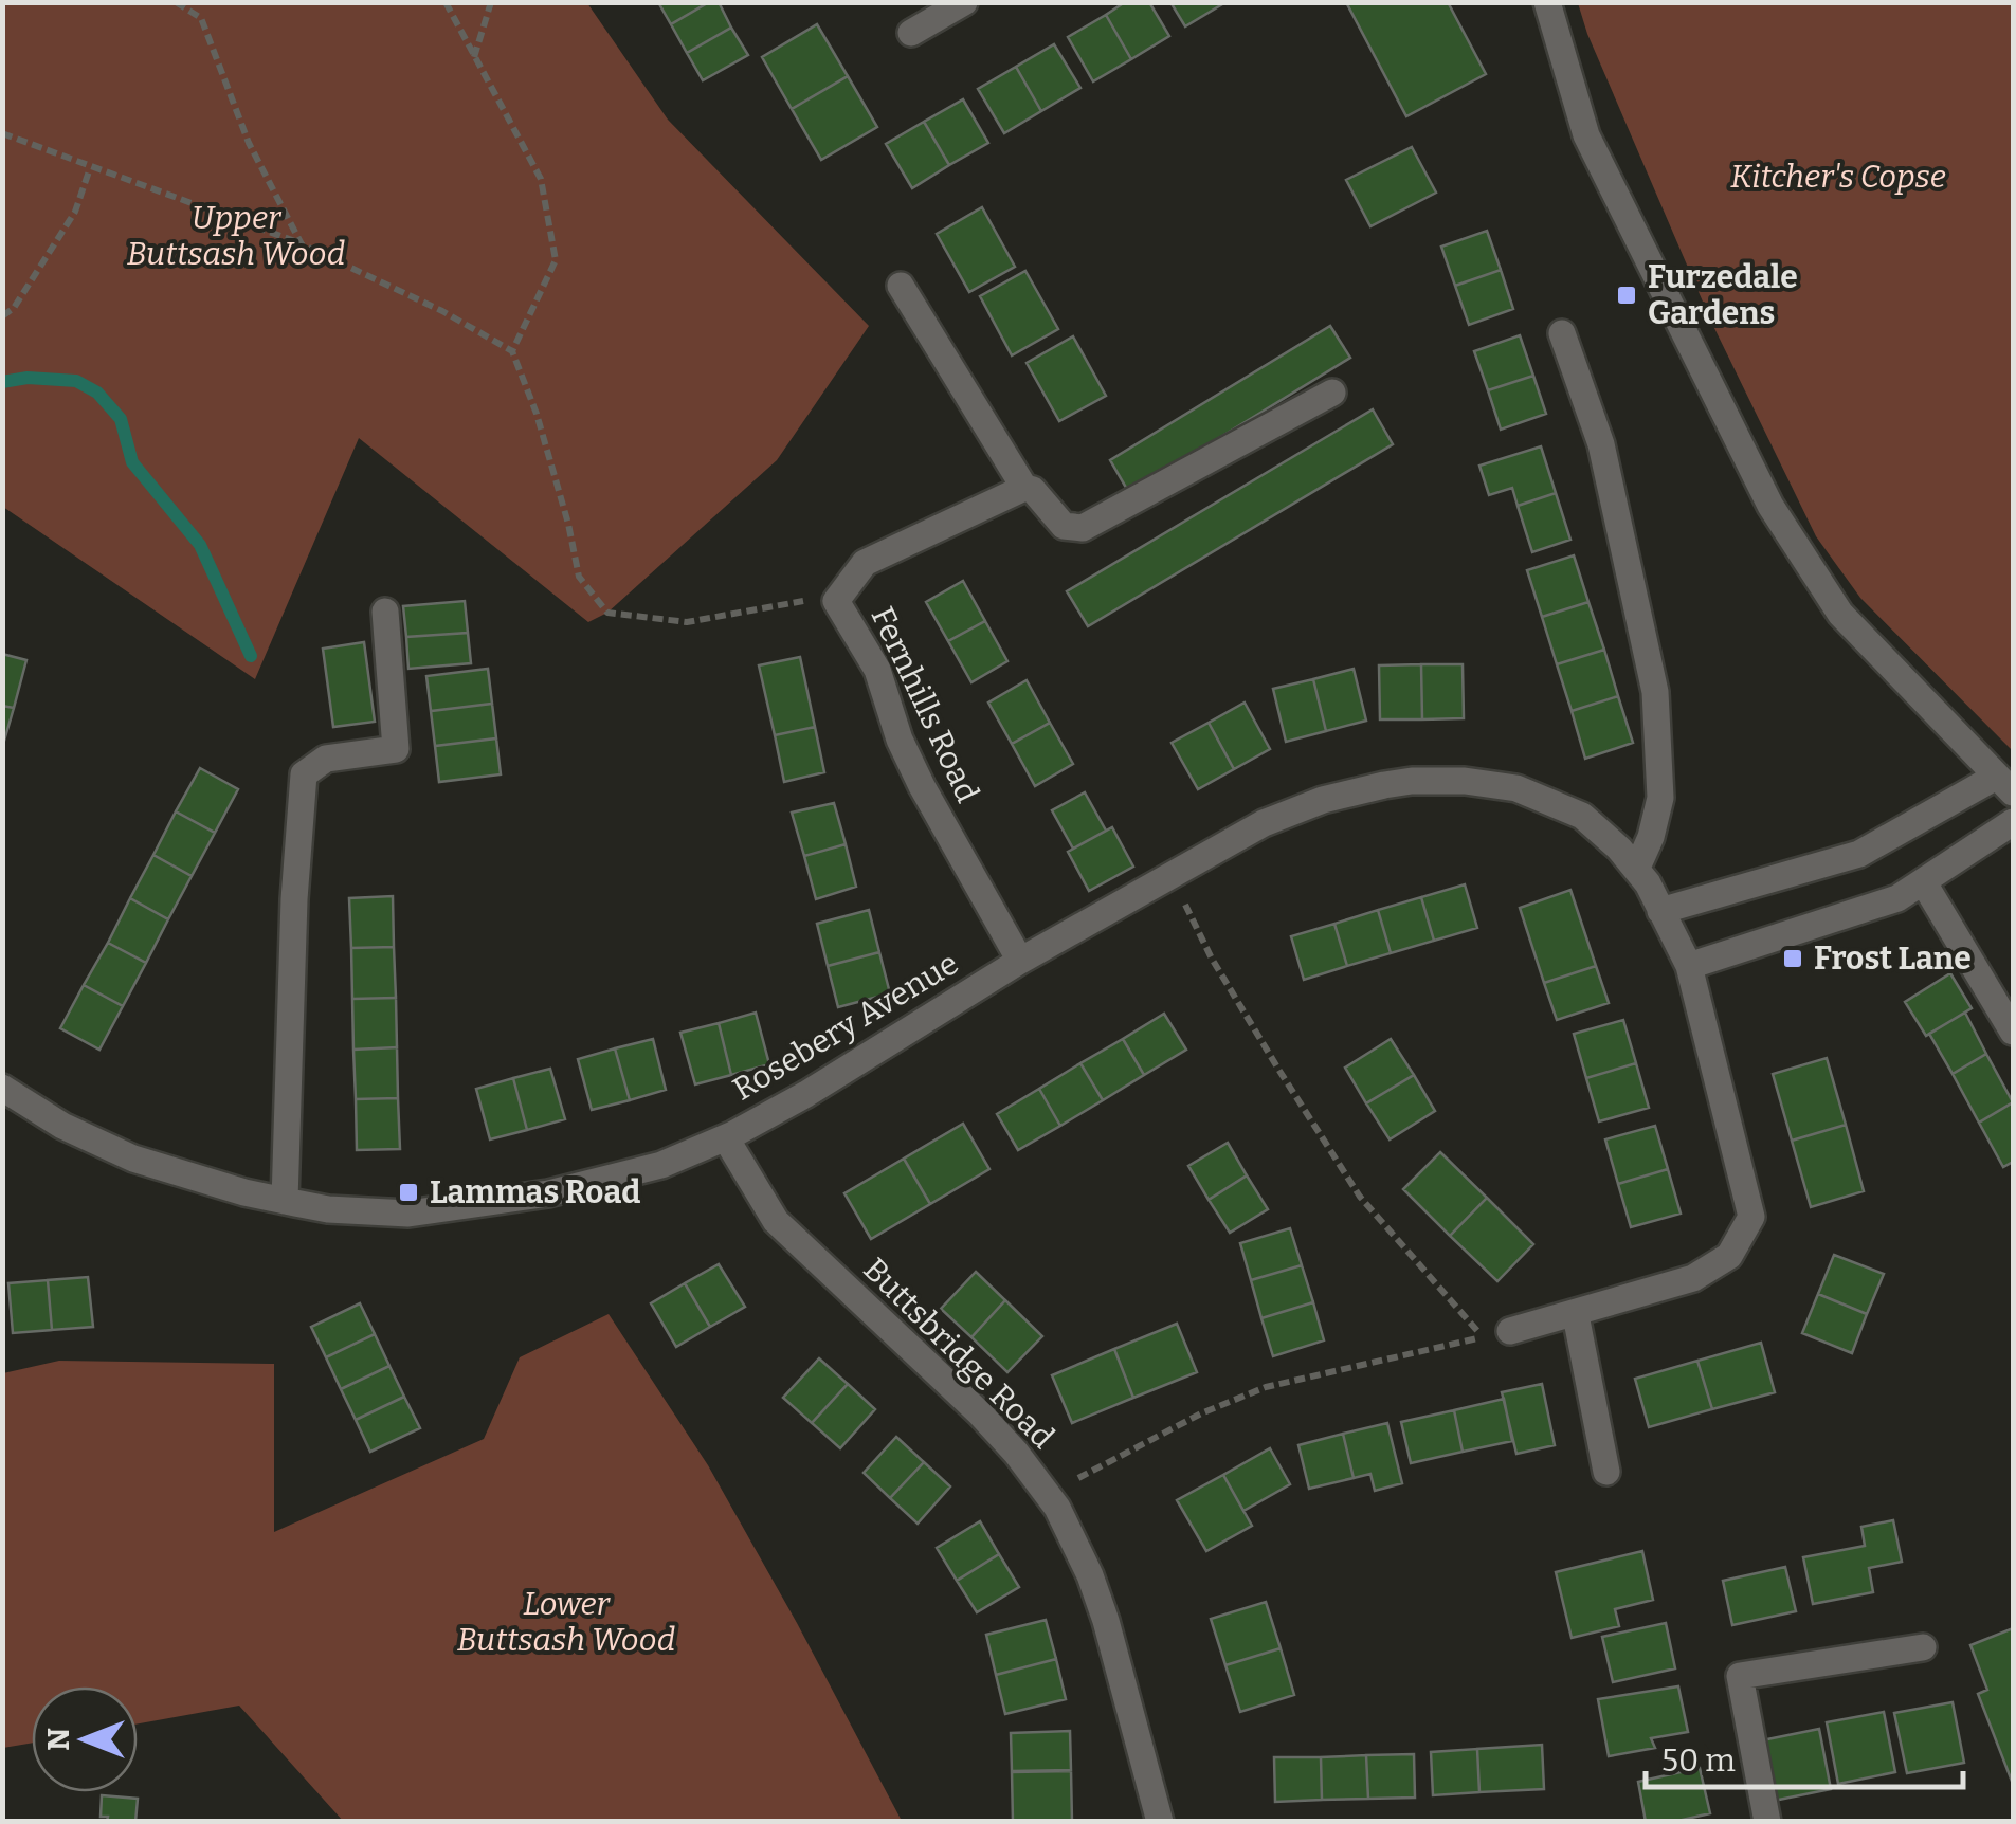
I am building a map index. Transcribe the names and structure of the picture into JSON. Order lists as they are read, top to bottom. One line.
{"streets":{"street":["Fernhills Road","Rosebery Avenue","Buttsbridge Road"]},"crossings":[["Fernhills Road","Rosebery Avenue"],["Rosebery Avenue","Buttsbridge Road"]],"parks":["Kitcher's Copse","Upper Buttsash Wood","Lower Buttsash Wood"],"places":{"transit":["Furzedale Gardens","Frost Lane","Lammas Road"]},"scale_bar":"50 m","north":"left"}
